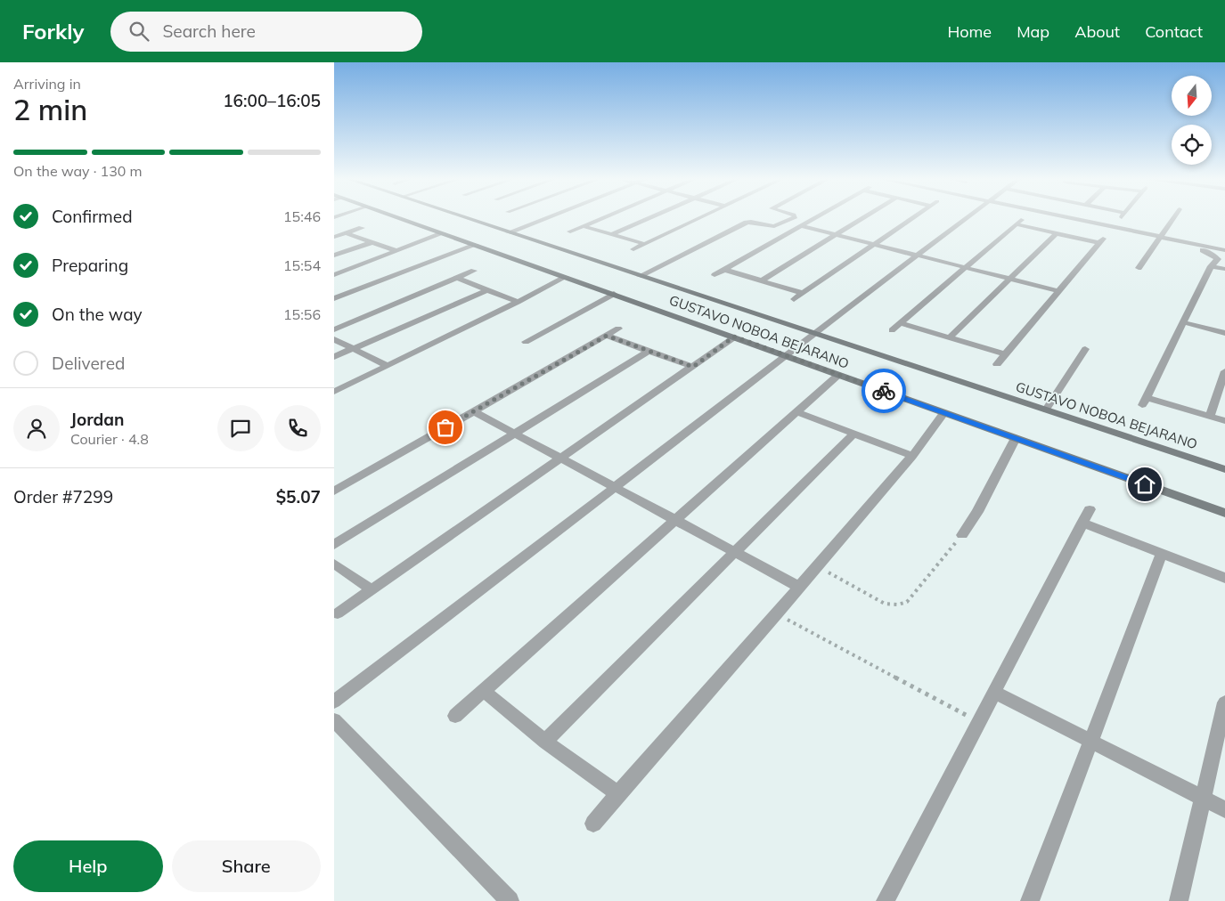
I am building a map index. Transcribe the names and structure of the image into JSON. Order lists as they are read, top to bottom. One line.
{"streets":{"street":["GUSTAVO NOBOA BEJARANO"]},"north":"bottom","page":{"header":"Forkly","search":"Search here","nav":["Home","Map","About","Contact"],"heading":["2 min","Arriving in","16:00–16:05"],"panel":["Jordan","Courier · 4.8","Order #7299","$5.07"],"bar":"On the way · 130 m","list":[["Confirmed","15:46"],["Preparing","15:54"],["On the way","15:56"],"Delivered"],"buttons":["Help","Share"]}}
